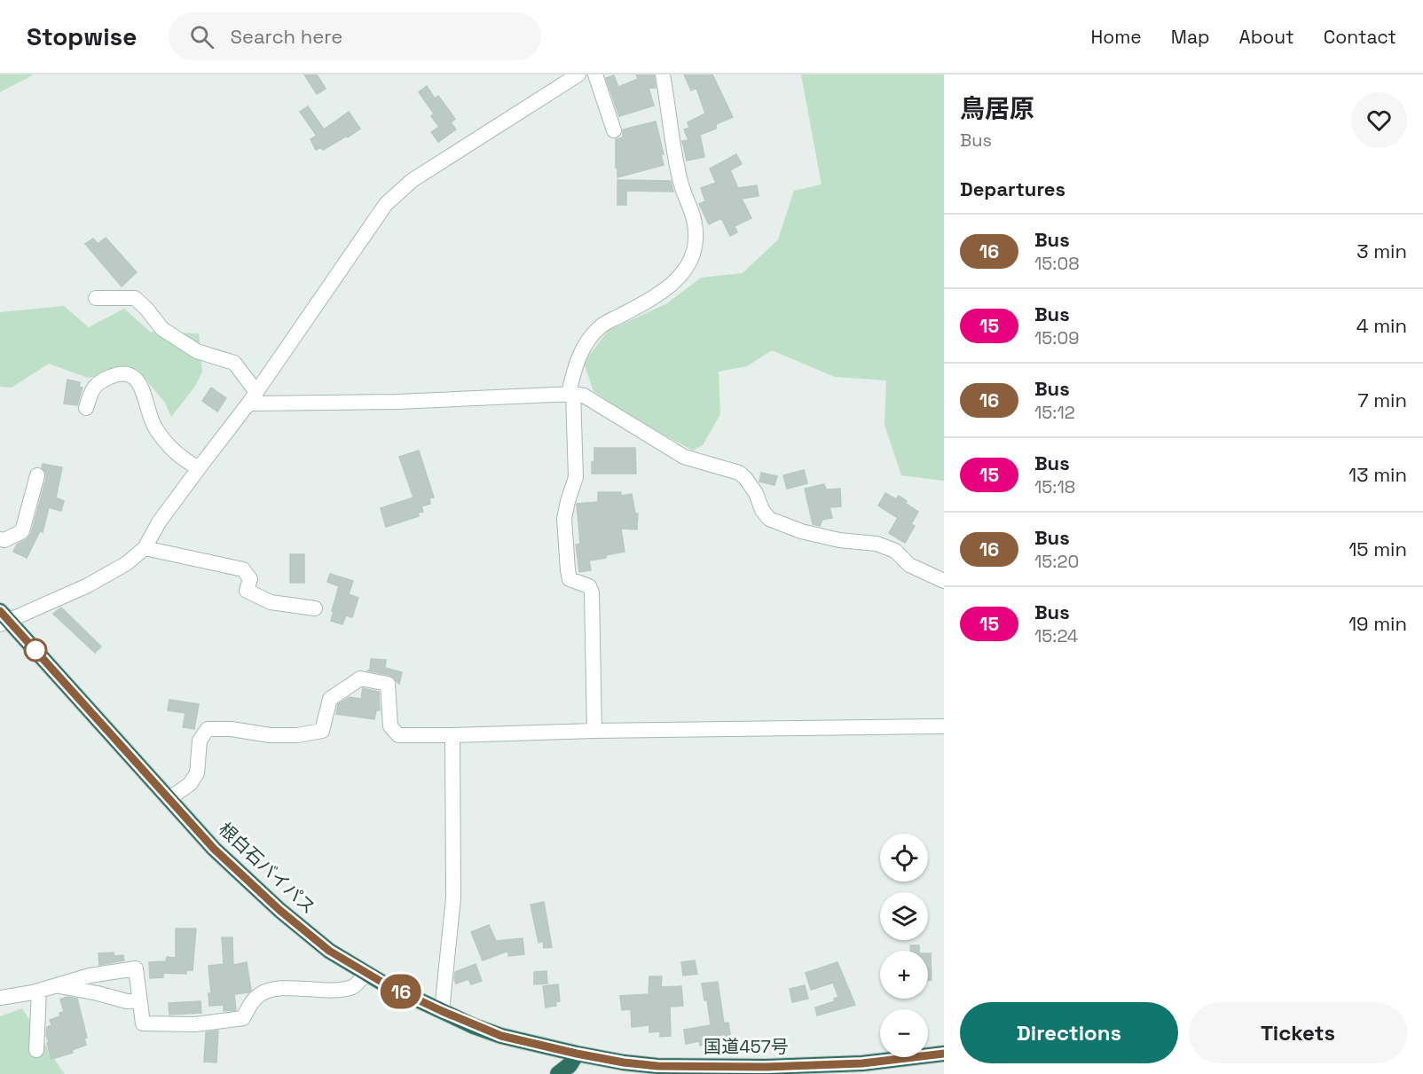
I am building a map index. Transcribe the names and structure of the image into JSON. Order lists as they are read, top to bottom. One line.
{"streets":{"highway":["根白石バイパス","国道457号"]},"crossings":[["根白石バイパス","国道457号"]],"lines":["bus line 16"],"page":{"header":"Stopwise","search":"Search here","nav":["Home","Map","About","Contact"],"on_map":"16","heading":[["鳥居原","Bus"],"Departures"],"list":[{"mark":"16","name":"Bus","note":"15:08","value":"3 min"},{"mark":"15","name":"Bus","note":"15:09","value":"4 min"},{"mark":"16","name":"Bus","note":"15:12","value":"7 min"},{"mark":"15","name":"Bus","note":"15:18","value":"13 min"},{"mark":"16","name":"Bus","note":"15:20","value":"15 min"},{"mark":"15","name":"Bus","note":"15:24","value":"19 min"}],"map_buttons":["+","−"],"buttons":["Directions","Tickets"]}}
